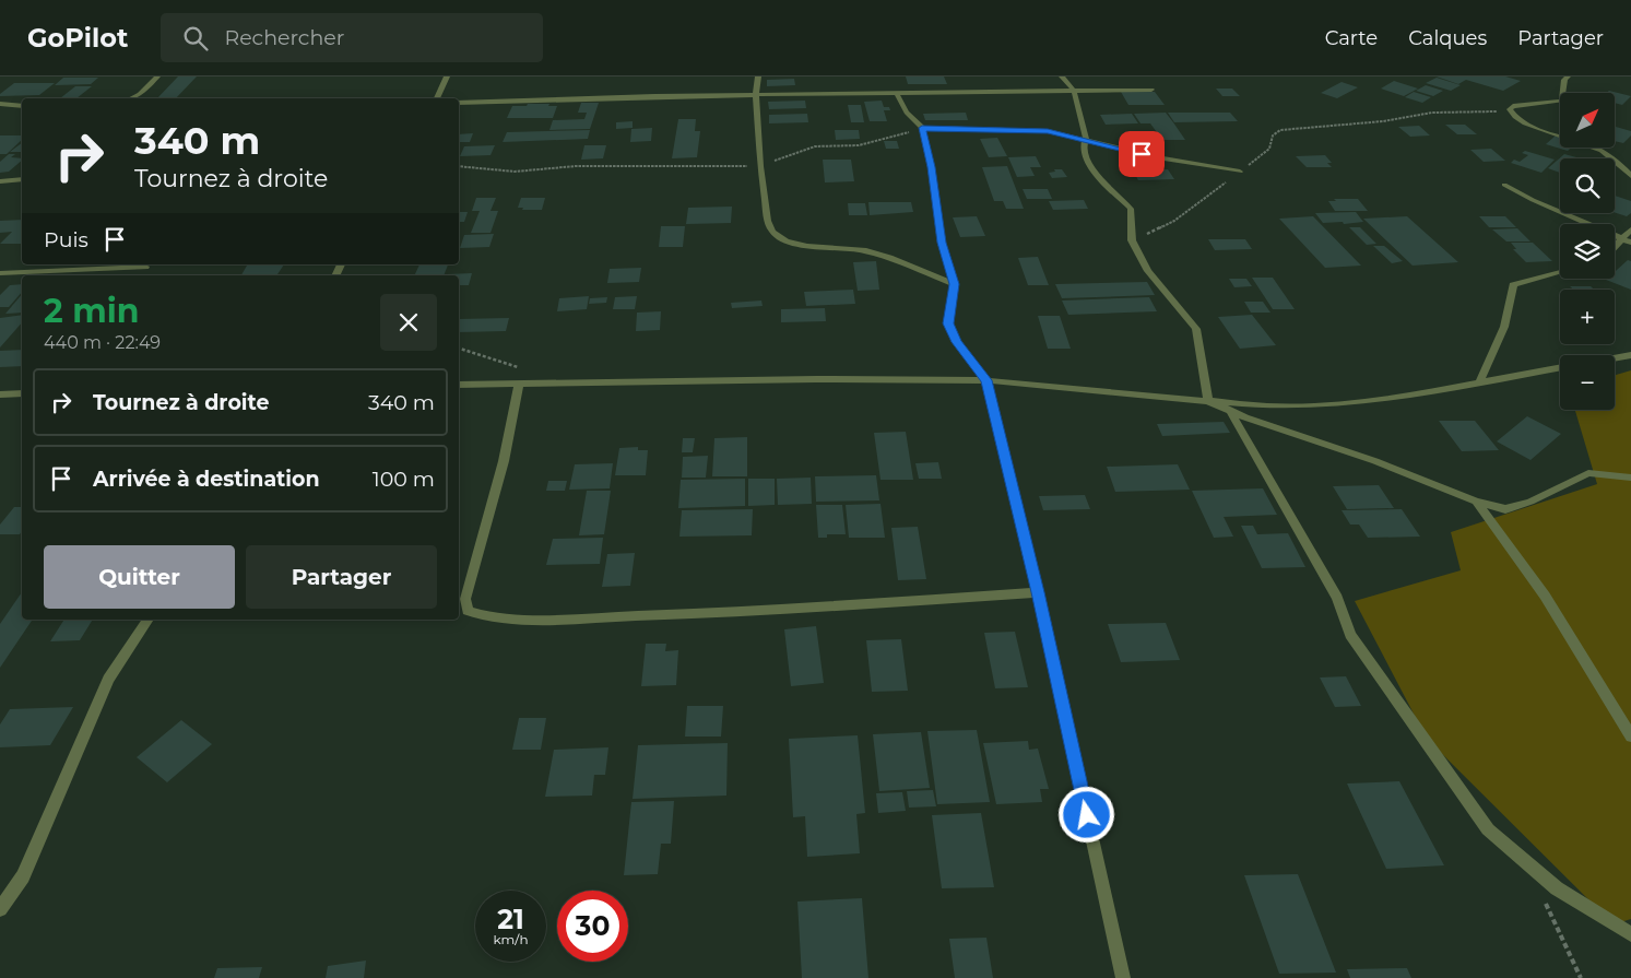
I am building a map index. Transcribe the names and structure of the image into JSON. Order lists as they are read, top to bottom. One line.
{"north":"top right","page":{"header":"GoPilot","search":"Rechercher","nav":["Carte","Calques","Partager"],"map_buttons":["+","−"],"turn":["340 m","Tournez à droite"],"then":"Puis","heading":["2 min","440 m · 22:49"],"list":[{"name":"Tournez à droite","value":"340 m"},{"name":"Arrivée à destination","value":"100 m"}],"buttons":["Quitter","Partager"],"speed":"21 km/h","limit":"30"}}
